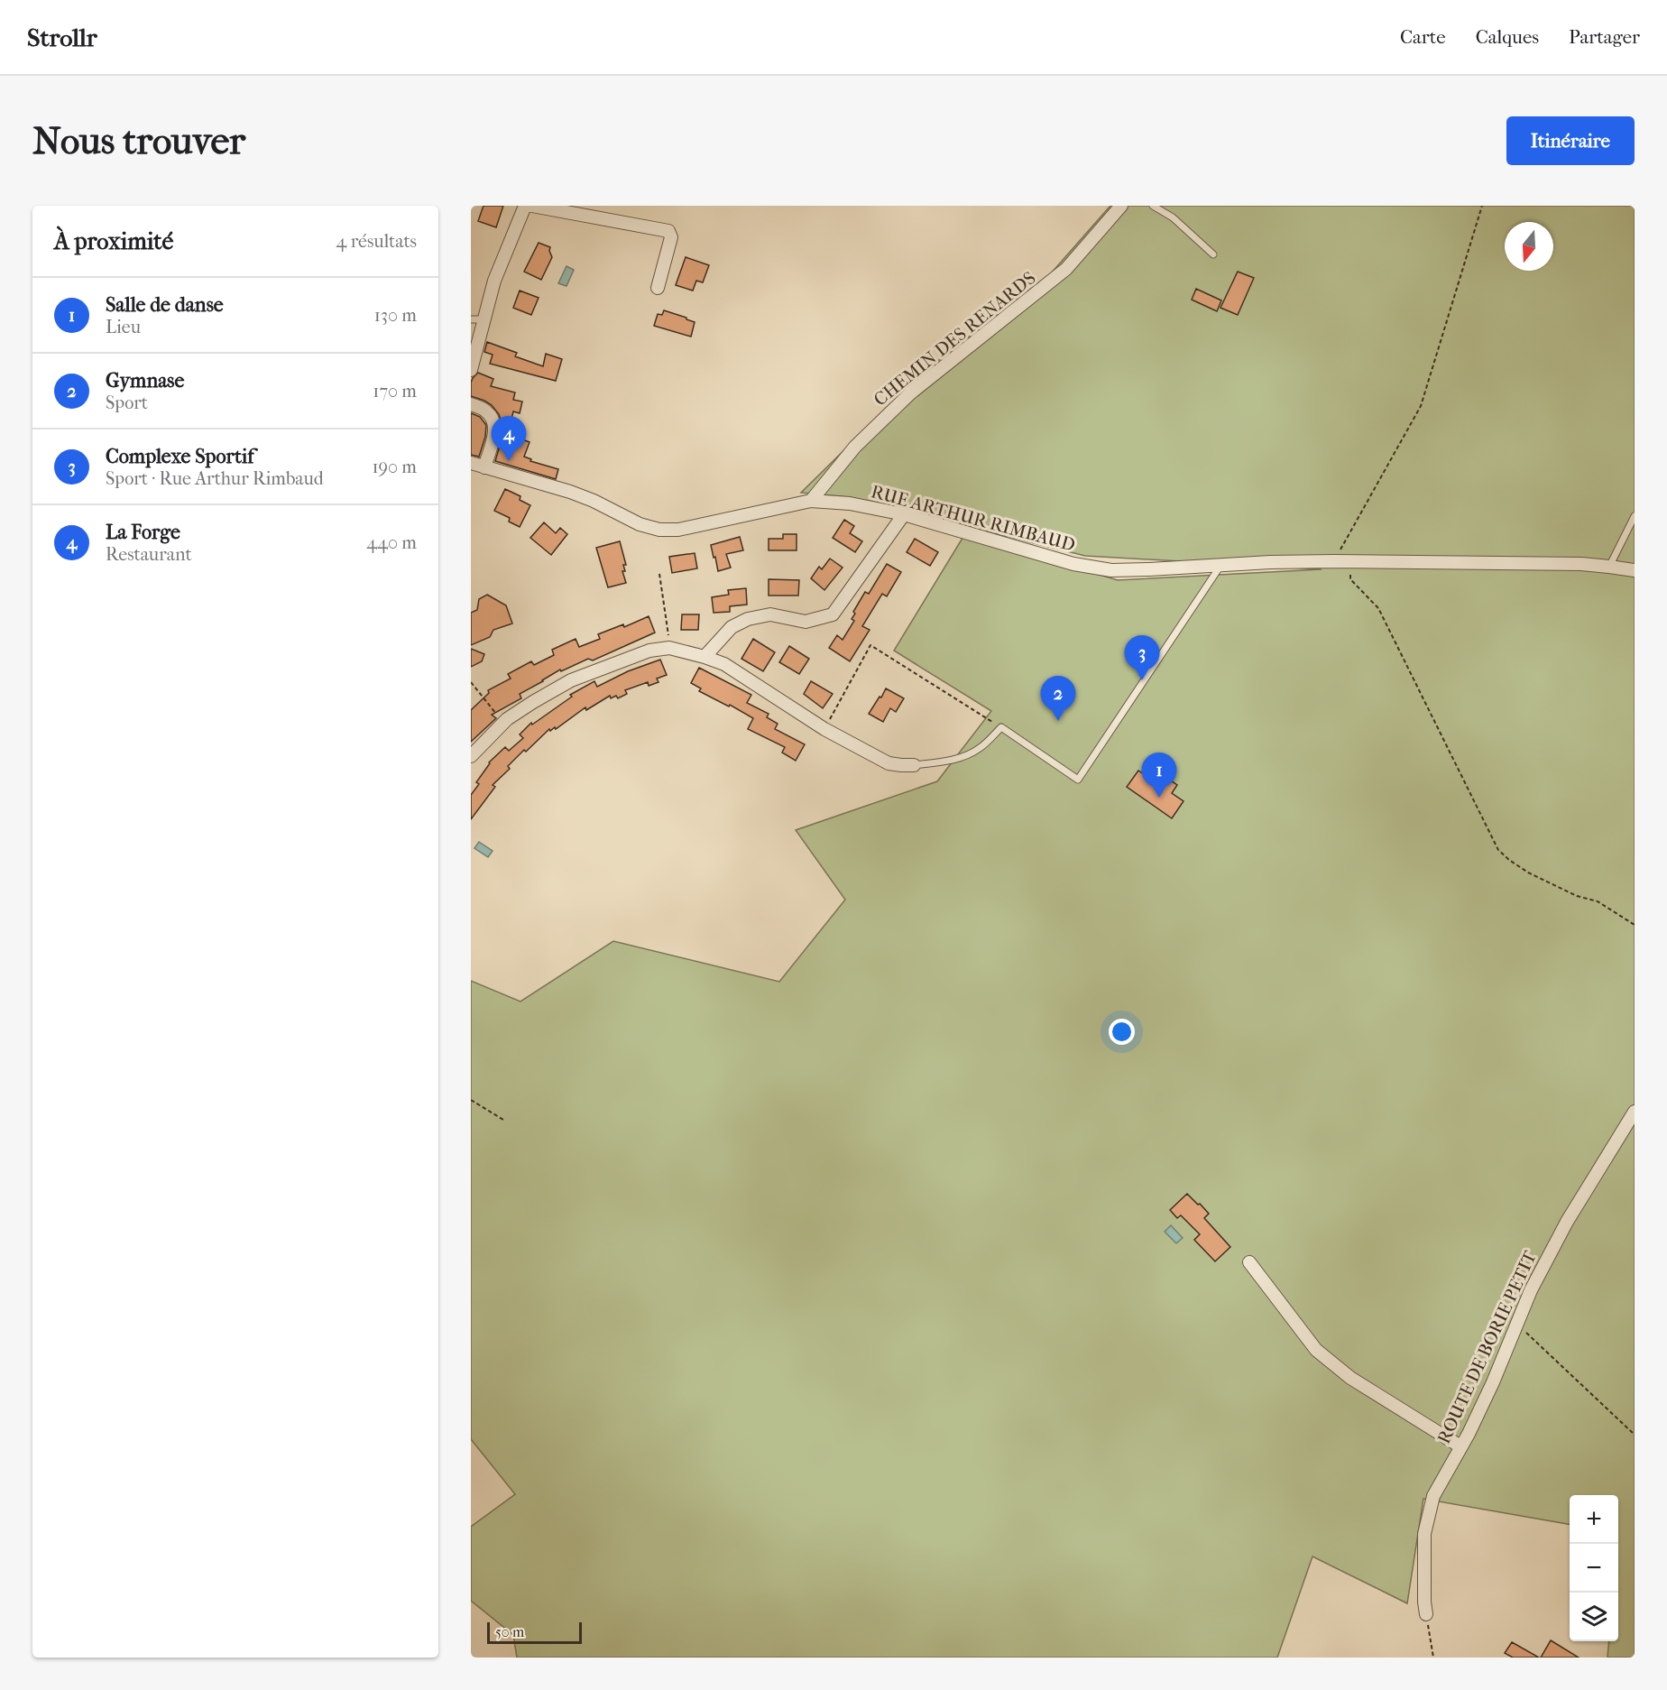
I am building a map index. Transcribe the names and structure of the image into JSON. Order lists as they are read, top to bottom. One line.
{"streets":{"street":["CHEMIN DES RENARDS","RUE ARTHUR RIMBAUD","ROUTE DE BORIE PETIT"]},"crossings":[["CHEMIN DES RENARDS","RUE ARTHUR RIMBAUD"]],"scale_bar":"50 m","north":"bottom","page":{"header":"Strollr","nav":["Carte","Calques","Partager"],"buttons":"Itinéraire","title":"Nous trouver","heading":["À proximité","4 résultats"],"list":[{"mark":"1","name":"Salle de danse","note":"Lieu","value":"130 m"},{"mark":"2","name":"Gymnase","note":"Sport","value":"170 m"},{"mark":"3","name":"Complexe Sportif","note":"Sport · Rue Arthur Rimbaud","value":"190 m"},{"mark":"4","name":"La Forge","note":"Restaurant","value":"440 m"}],"pins":["4","3","2","1"],"map_buttons":["+","−"],"scale":"50 m"}}
